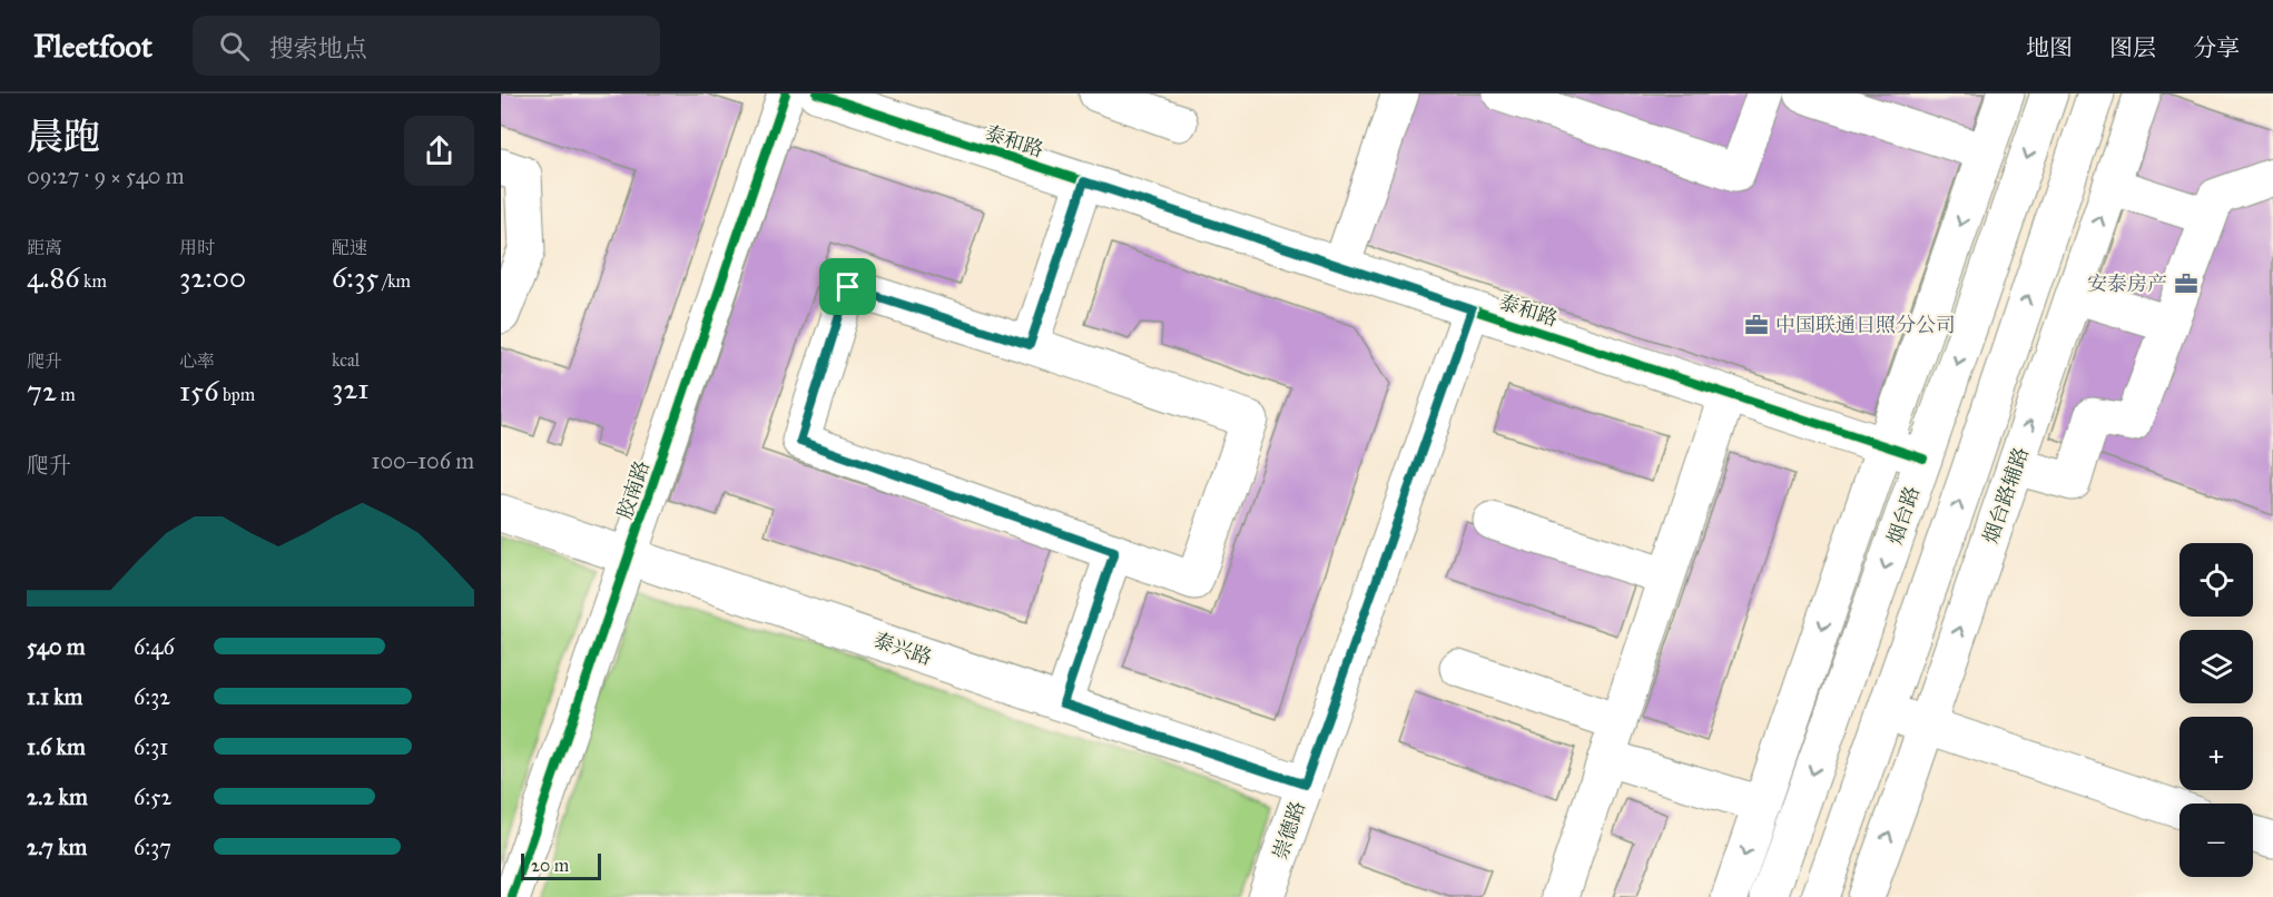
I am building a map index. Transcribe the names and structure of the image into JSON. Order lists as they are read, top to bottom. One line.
{"streets":{"street":["泰和路","胶南路","烟台路辅路","烟台路","泰兴路","崇德路"]},"crossings":[["泰和路","烟台路"],["泰和路","崇德路"],["胶南路","泰兴路"],["泰兴路","崇德路"]],"places":{"office":["安泰房产","中国联通日照分公司"]},"scale_bar":"20 m","page":{"header":"Fleetfoot","search":"搜索地点","nav":["地图","图层","分享"],"heading":["晨跑","09:27 · 9 × 540 m"],"stats":[["距离","4.86 km"],["用时","32:00"],["配速","6:35 /km"],["爬升","72 m"],["心率","156 bpm"],["kcal","321"]],"chart":["爬升","100–106 m"],"map_buttons":["+","−"],"list":[{"name":"540 m","note":"6:46"},{"name":"1.1 km","note":"6:32"},{"name":"1.6 km","note":"6:31"},{"name":"2.2 km","note":"6:52"},{"name":"2.7 km","note":"6:37"}],"scale":"20 m"}}
